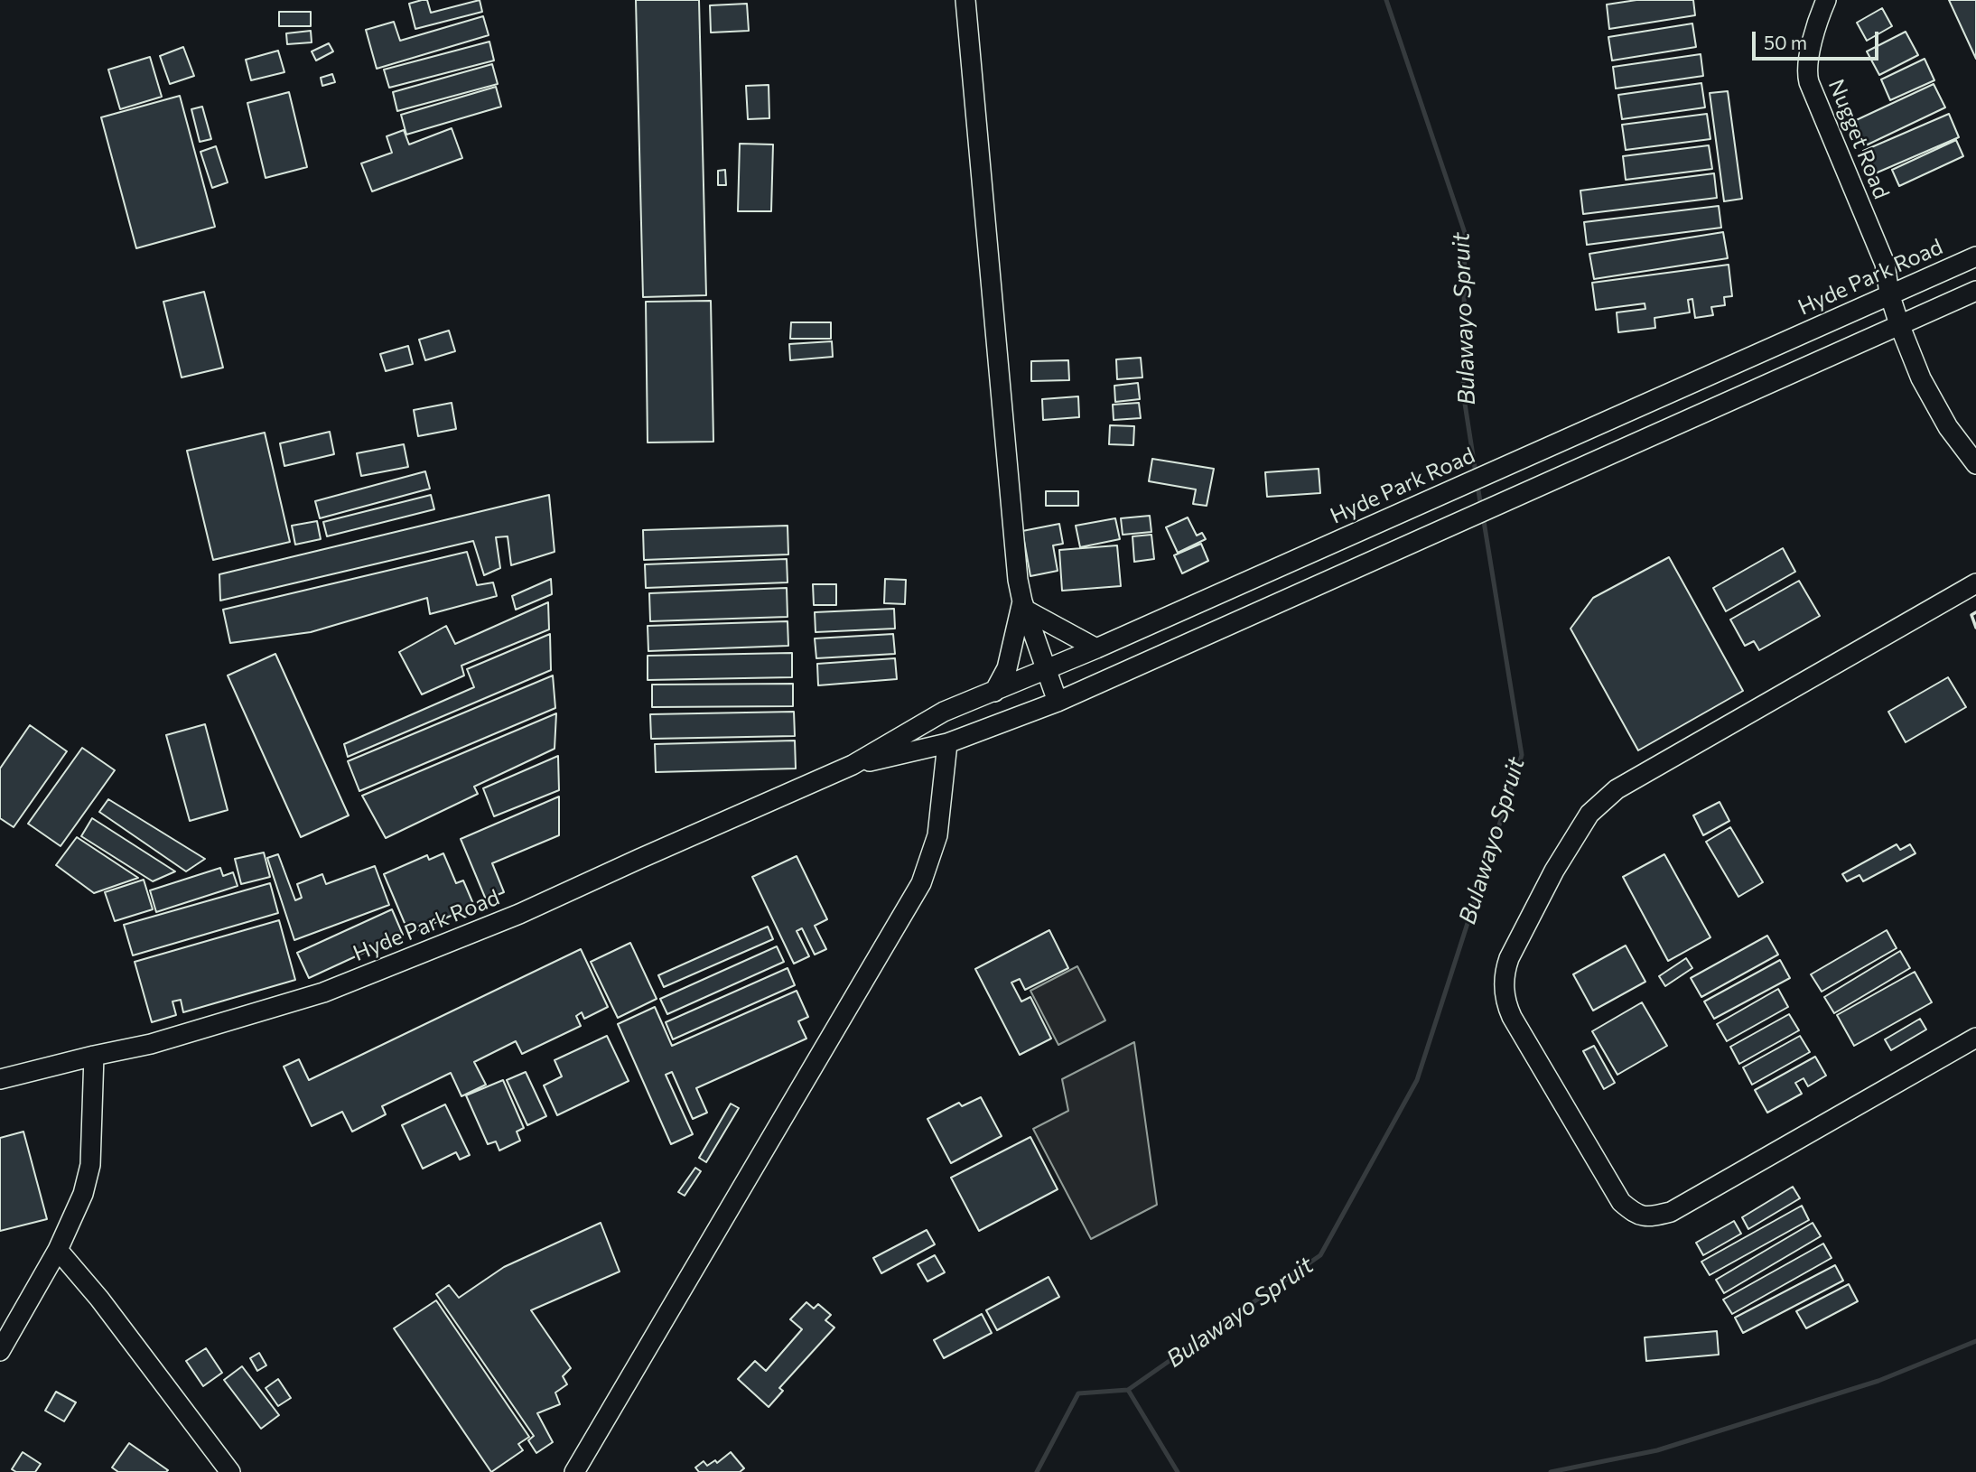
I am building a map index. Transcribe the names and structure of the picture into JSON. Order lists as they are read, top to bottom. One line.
{"streets":{"street":["Nugget Road","Hyde Park Road"]},"crossings":[["Nugget Road","Hyde Park Road"]],"water":["Bulawayo Spruit"],"scale_bar":"50 m"}
